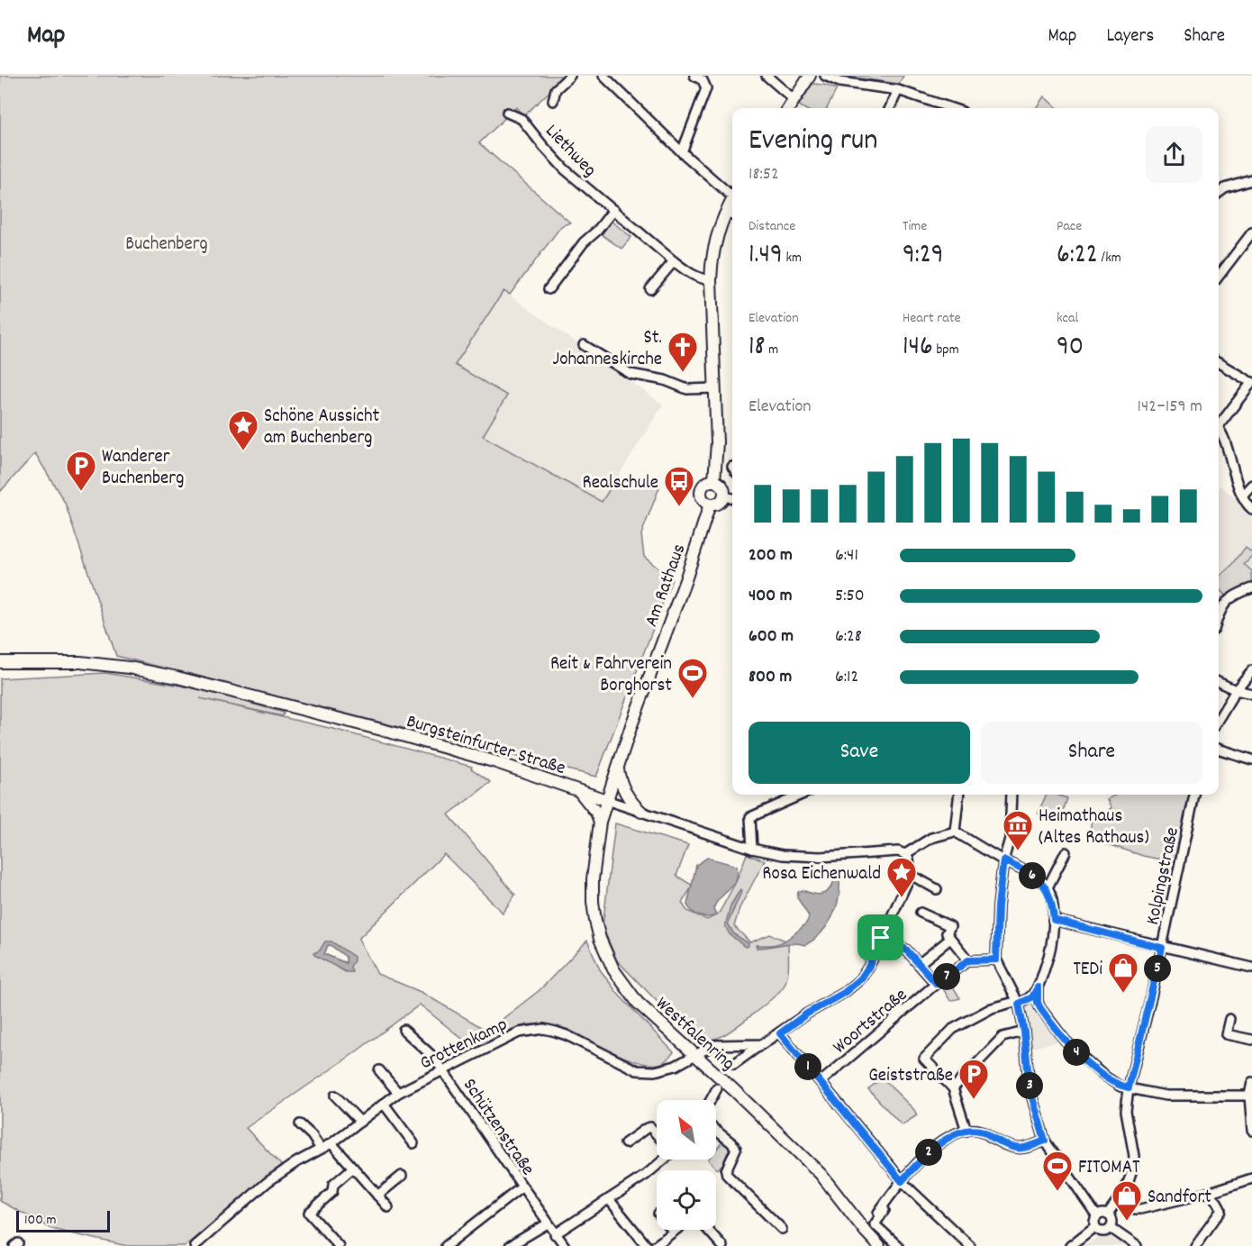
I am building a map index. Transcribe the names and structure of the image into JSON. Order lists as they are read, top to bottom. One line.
{"streets":{"main road":["Am Rathaus","Burgsteinfurter Straße","Westfalenring"],"street":["Liethweg","Kolpingstraße","Woortstraße","Grottenkamp","Schützenstraße"]},"crossings":[["Am Rathaus","Burgsteinfurter Straße"],["Am Rathaus","Westfalenring"],["Burgsteinfurter Straße","Westfalenring"],["Westfalenring","Grottenkamp"],["Grottenkamp","Schützenstraße"]],"parks":["Buchenberg"],"places":{"church":["St. Johanneskirche"],"place":["Schöne Aussicht am Buchenberg","Rosa Eichenwald"],"parking":["Wanderer Buchenberg","Geiststraße"],"bus stop":["Realschule"],"sports":["Reit & Fahrverein Borghorst","FITOMAT"],"museum":["Heimathaus (Altes Rathaus)"],"shop":["TEDi","Sandfort"]},"scale_bar":"100 m","north":"top left","page":{"header":"Map","nav":["Map","Layers","Share"],"heading":["Evening run","18:52"],"stats":[["Distance","1.49 km"],["Time","9:29"],["Pace","6:22 /km"],["Elevation","18 m"],["Heart rate","146 bpm"],["kcal","90"]],"chart":["Elevation","142–159 m"],"list":[{"name":"200 m","note":"6:41"},{"name":"400 m","note":"5:50"},{"name":"600 m","note":"6:28"},{"name":"800 m","note":"6:12"}],"buttons":["Save","Share"],"pins":["6","5","7","4","1","3","2"],"scale":"100 m"}}
